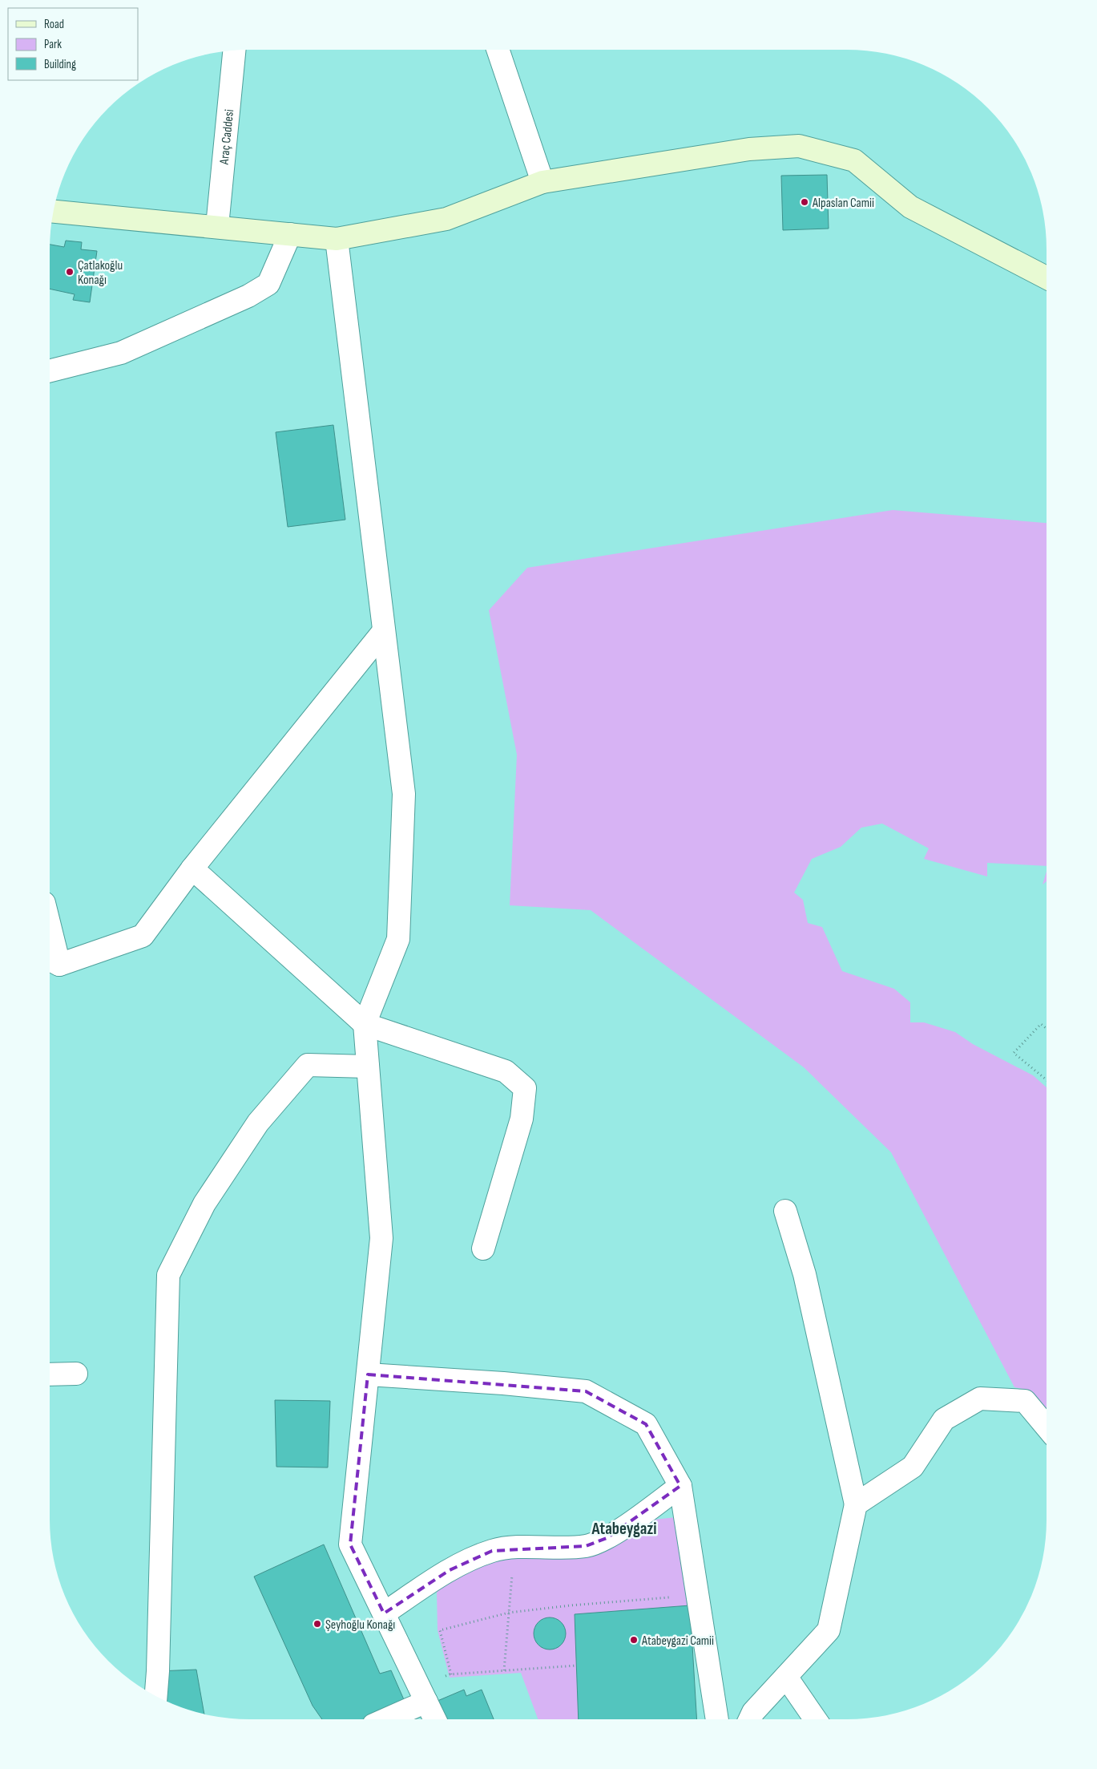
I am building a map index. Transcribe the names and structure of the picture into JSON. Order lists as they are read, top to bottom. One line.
{"streets":{"street":["Araç Caddesi"]},"districts":["Atabeygazi"],"places":["Alpaslan Camii","Çatlakoğlu Konağı","Şeyhoğlu Konağı","Atabeygazi Camii"],"legend":["Road","Park","Building"]}
